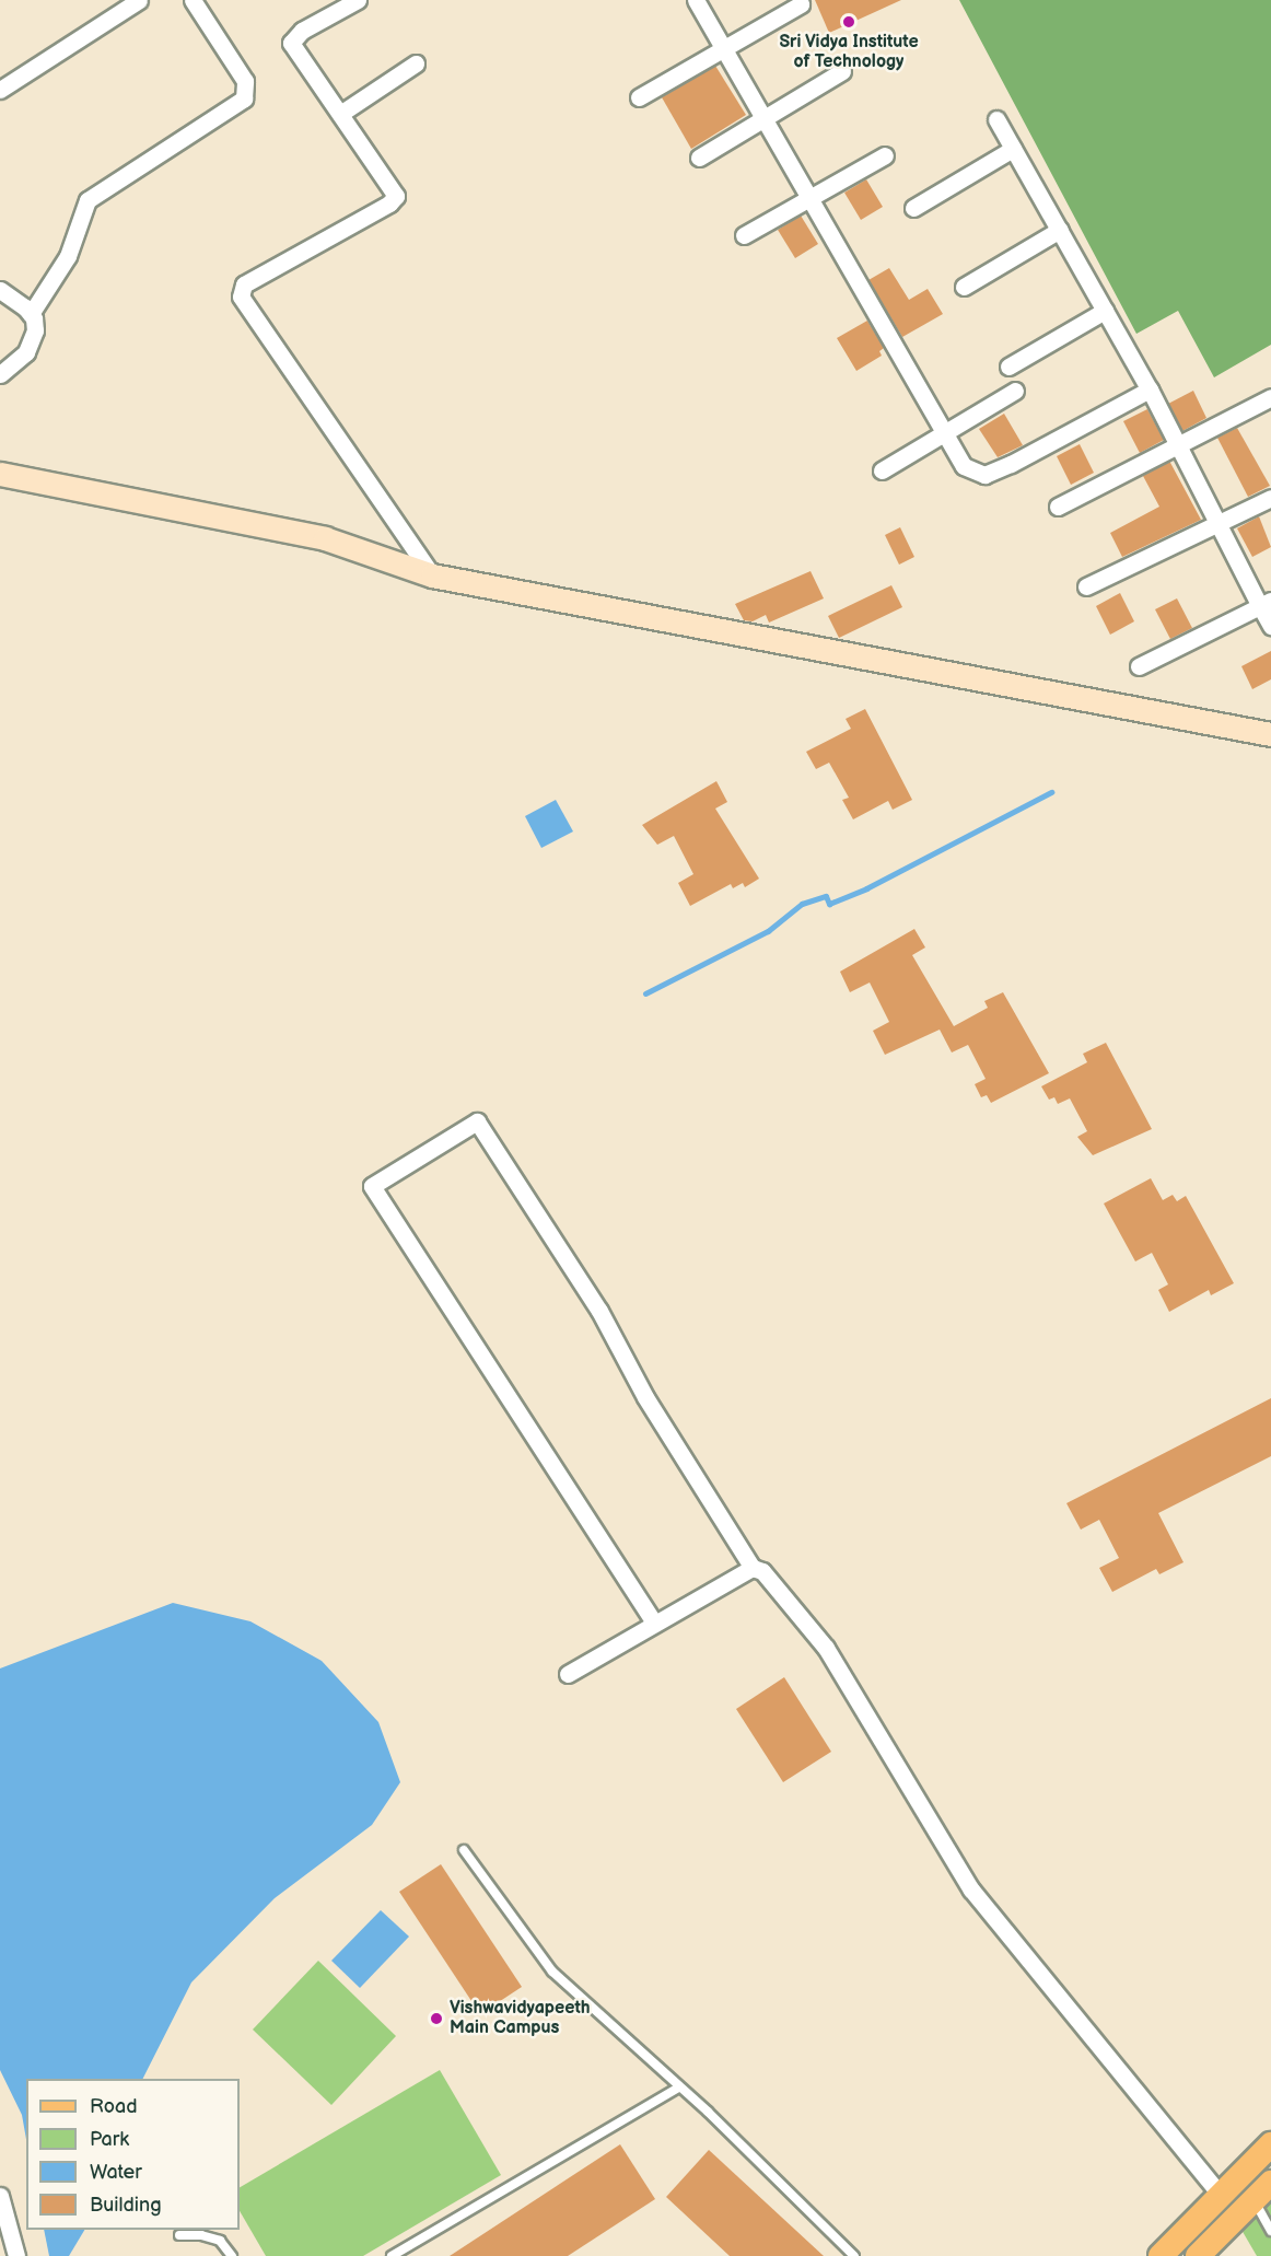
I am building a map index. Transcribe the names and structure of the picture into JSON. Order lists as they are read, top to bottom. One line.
{"places":["Sri Vidya Institute of Technology","Vishwavidyapeeth Main Campus"],"legend":["Road","Park","Water","Building"]}
